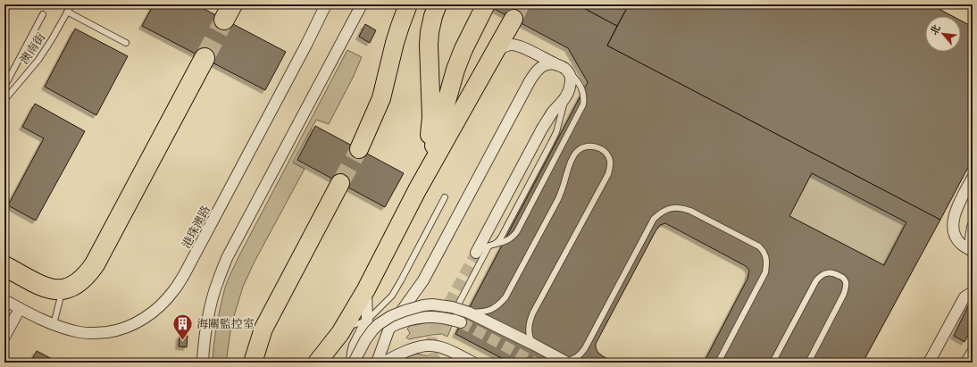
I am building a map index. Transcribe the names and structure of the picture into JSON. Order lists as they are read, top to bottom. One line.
{"streets":{"street":["港珠澳路"],"lane":["澳南街"]},"places":{"building":["海關監控室"]},"north":"top left"}
